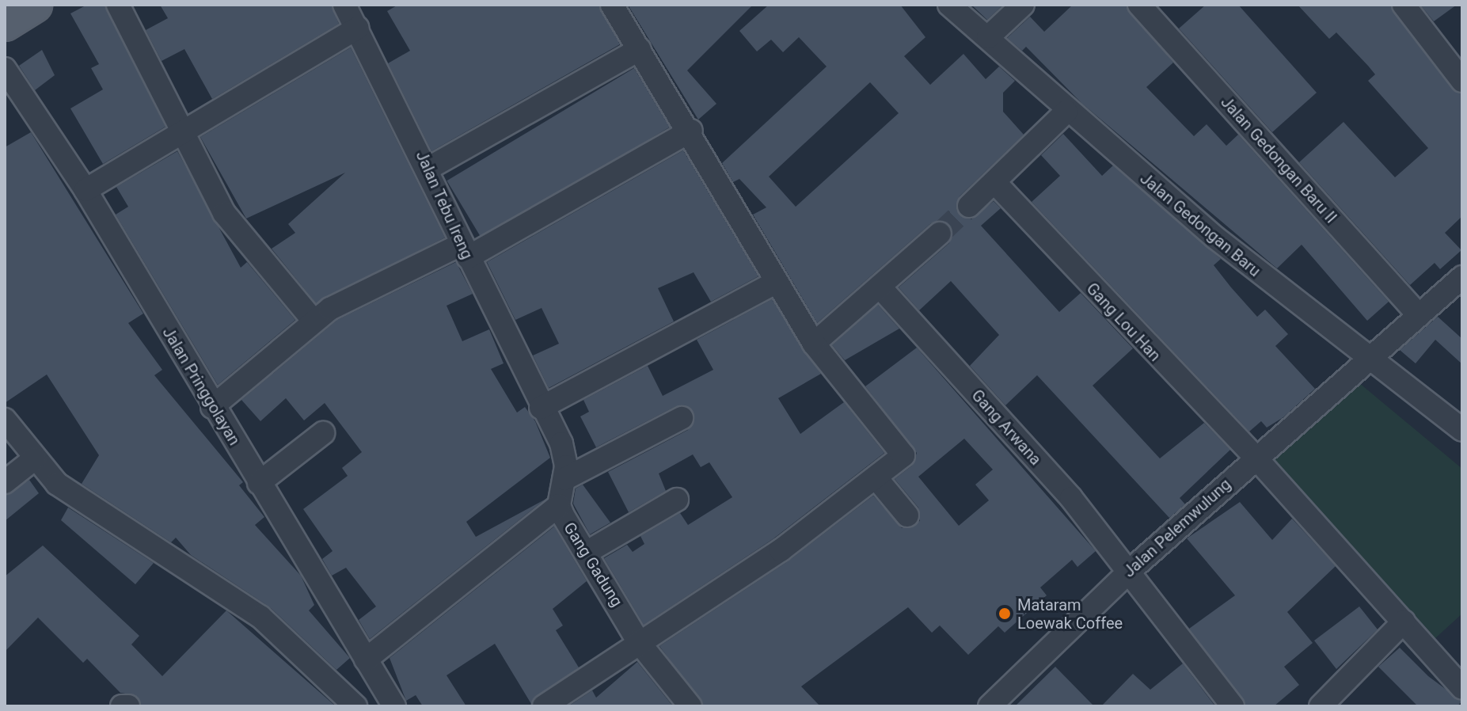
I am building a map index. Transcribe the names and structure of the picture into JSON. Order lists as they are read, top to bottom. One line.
{"streets":{"street":["Jalan Gedongan Baru II","Jalan Tebu Ireng","Jalan Gedongan Baru","Gang Lou Han","Jalan Pringgolayan","Gang Arwana","Jalan Pelemwulung","Gang Gadung"]},"crossings":[["Jalan Gedongan Baru II","Jalan Pelemwulung"],["Jalan Tebu Ireng","Gang Gadung"],["Jalan Gedongan Baru","Jalan Pelemwulung"],["Gang Lou Han","Jalan Pelemwulung"],["Gang Arwana","Jalan Pelemwulung"]],"places":["Mataram Loewak Coffee"]}
